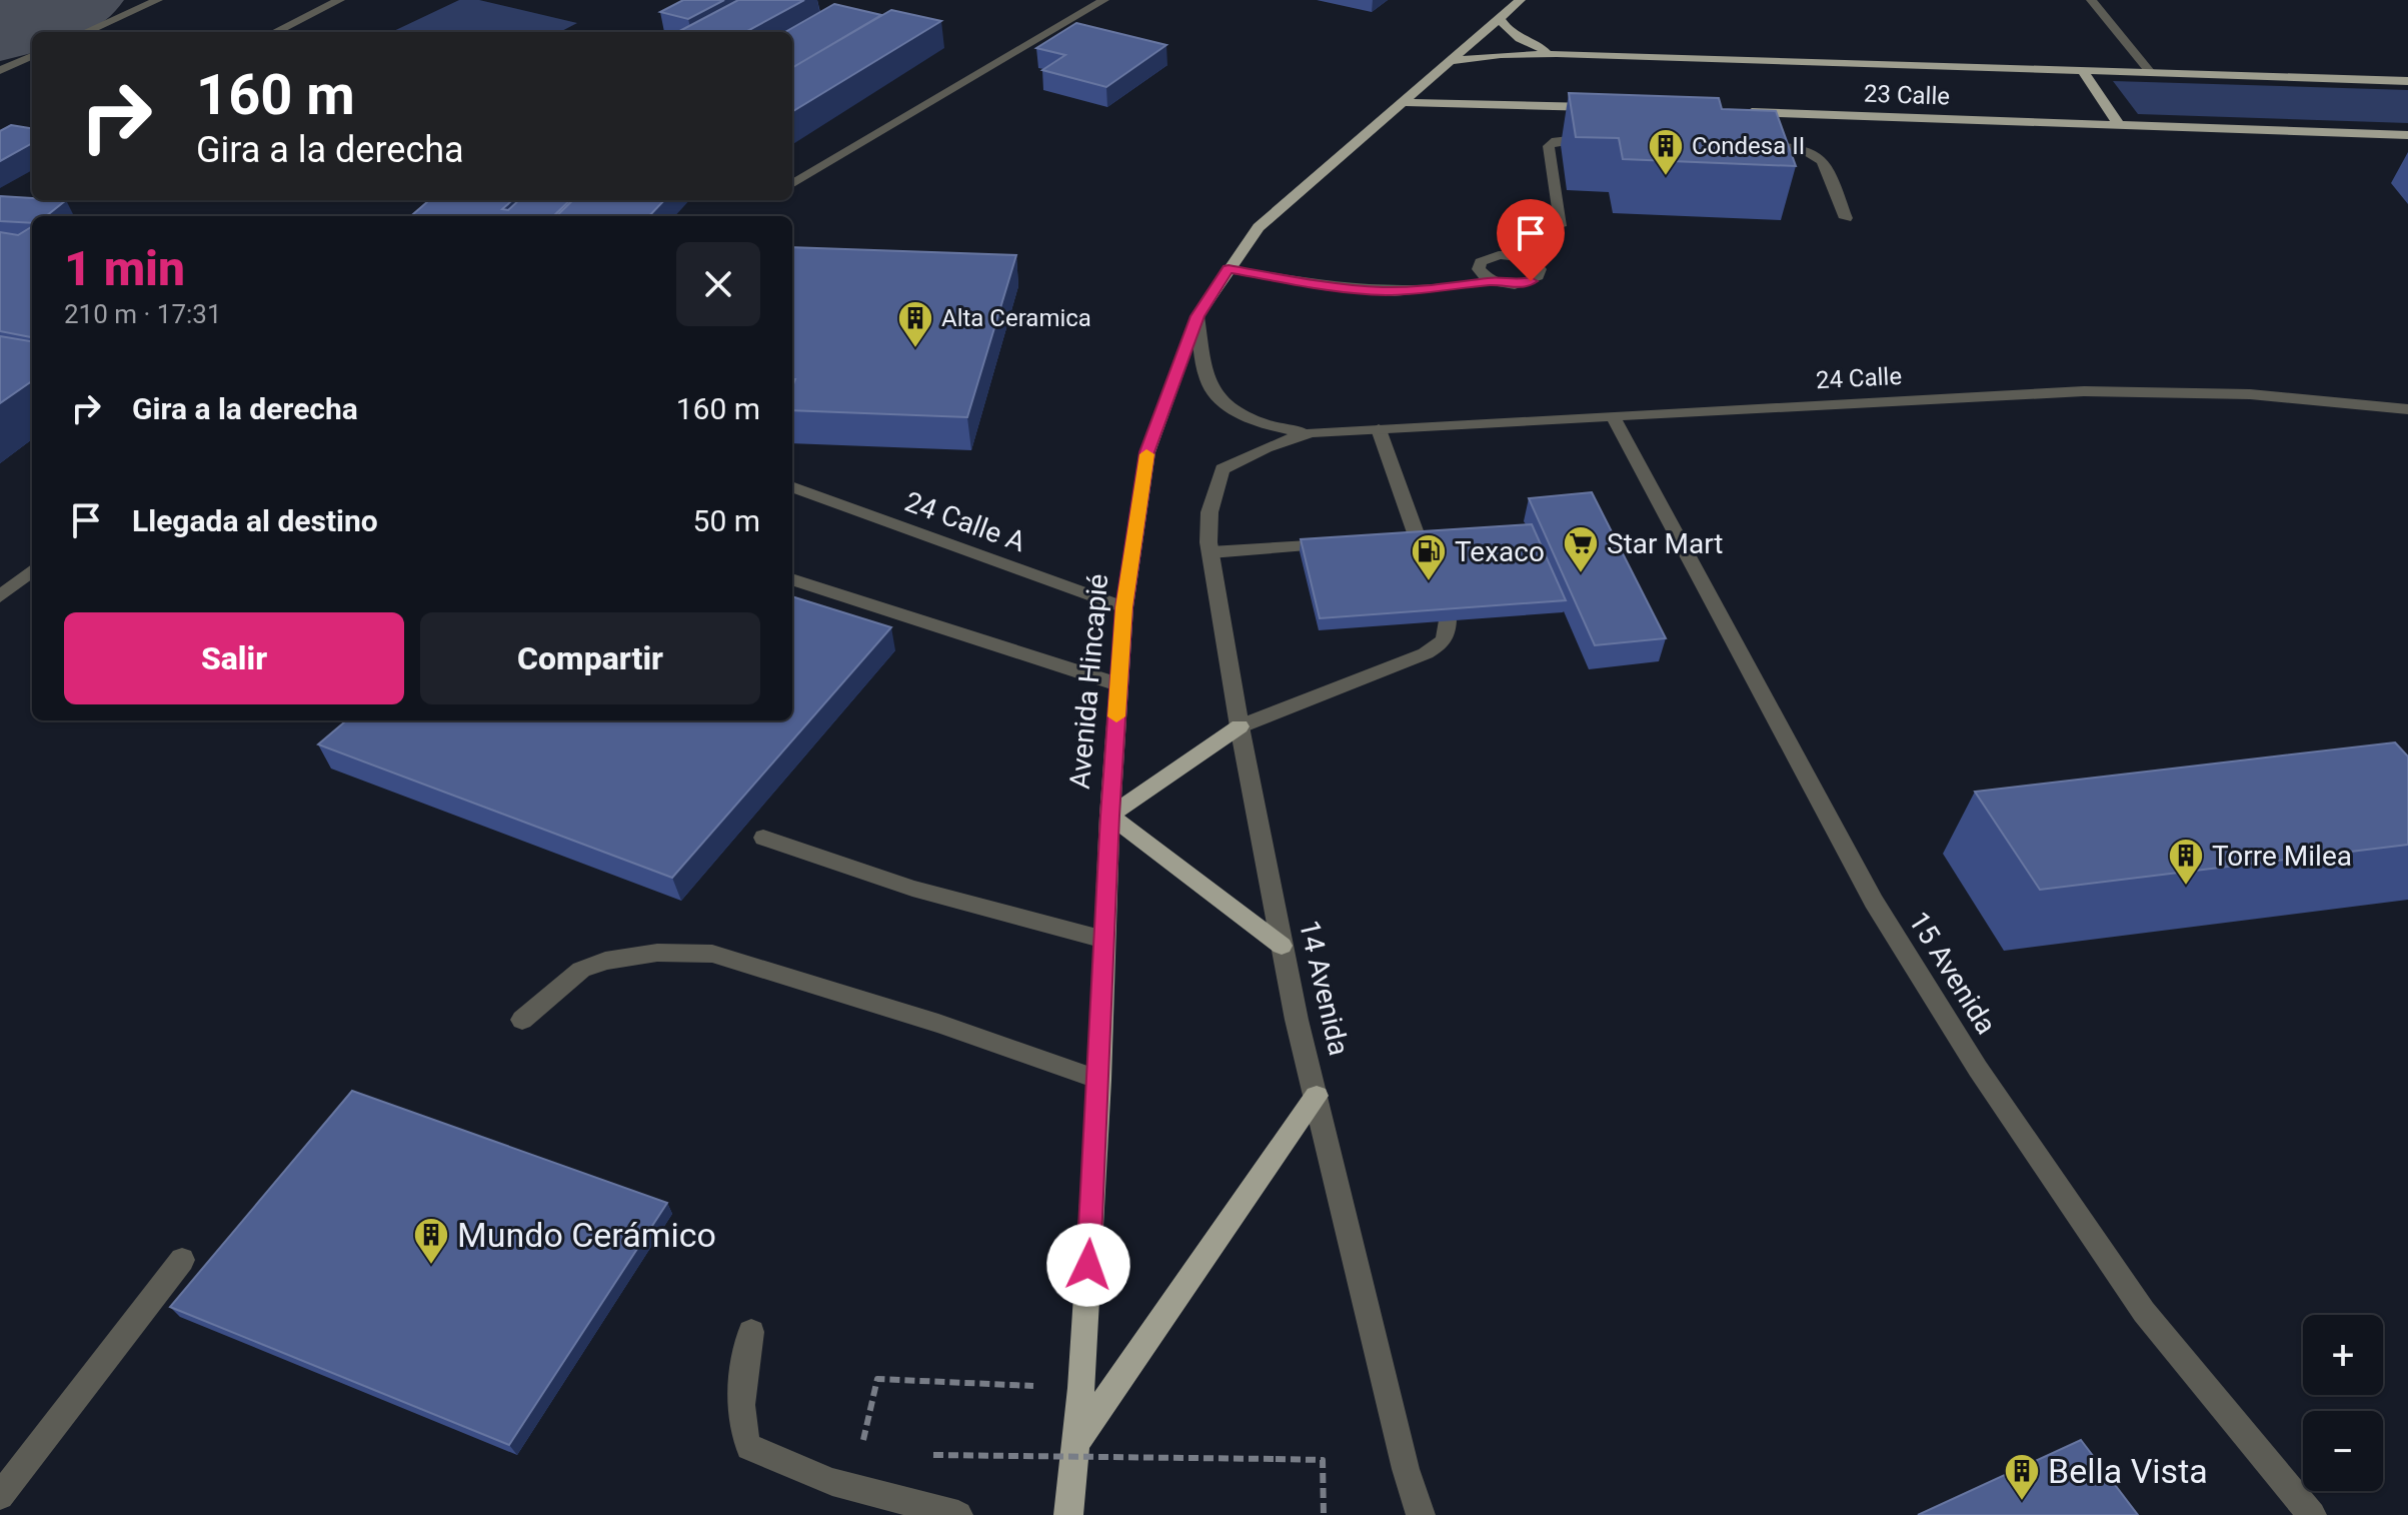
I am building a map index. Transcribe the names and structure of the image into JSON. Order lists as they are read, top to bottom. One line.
{"streets":{"main road":["23 Calle","Avenida Hincapié"],"street":["24 Calle","24 Calle A","15 Avenida","14 Avenida"]},"crossings":[["23 Calle","Avenida Hincapié"],["24 Calle","Avenida Hincapié"],["24 Calle","15 Avenida"],["24 Calle","14 Avenida"],["24 Calle A","Avenida Hincapié"]],"places":{"building":["Condesa II","Alta Ceramica","Torre Milea","Mundo Cerámico","Bella Vista"],"supermarket":["Star Mart"],"fuel station":["Texaco"]},"page":{"turn":["160 m","Gira a la derecha"],"heading":["1 min","210 m · 17:31"],"list":[{"name":"Gira a la derecha","value":"160 m"},{"name":"Llegada al destino","value":"50 m"}],"buttons":["Salir","Compartir"],"map_buttons":["+","−"]}}
